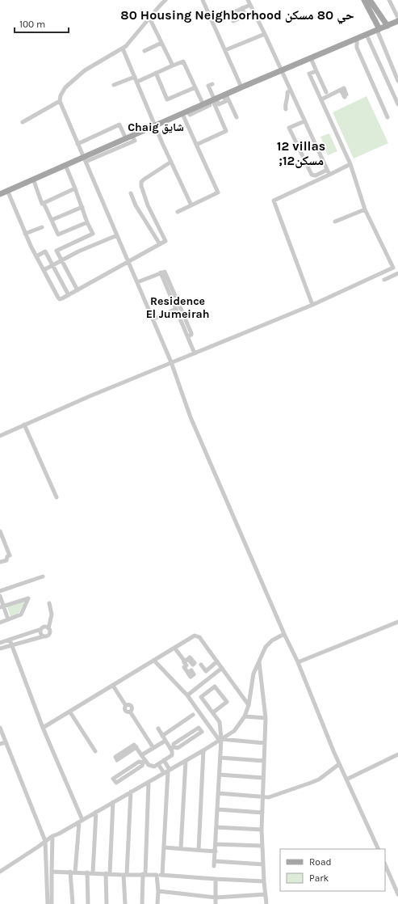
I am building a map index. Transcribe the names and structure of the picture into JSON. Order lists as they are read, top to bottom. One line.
{"districts":["80 Housing Neighborhood حي 80 مسكن","Chaig شايق","12 villas ;12مسكن","Residence El Jumeirah"],"legend":["Road","Park"],"scale_bar":"100 m"}
